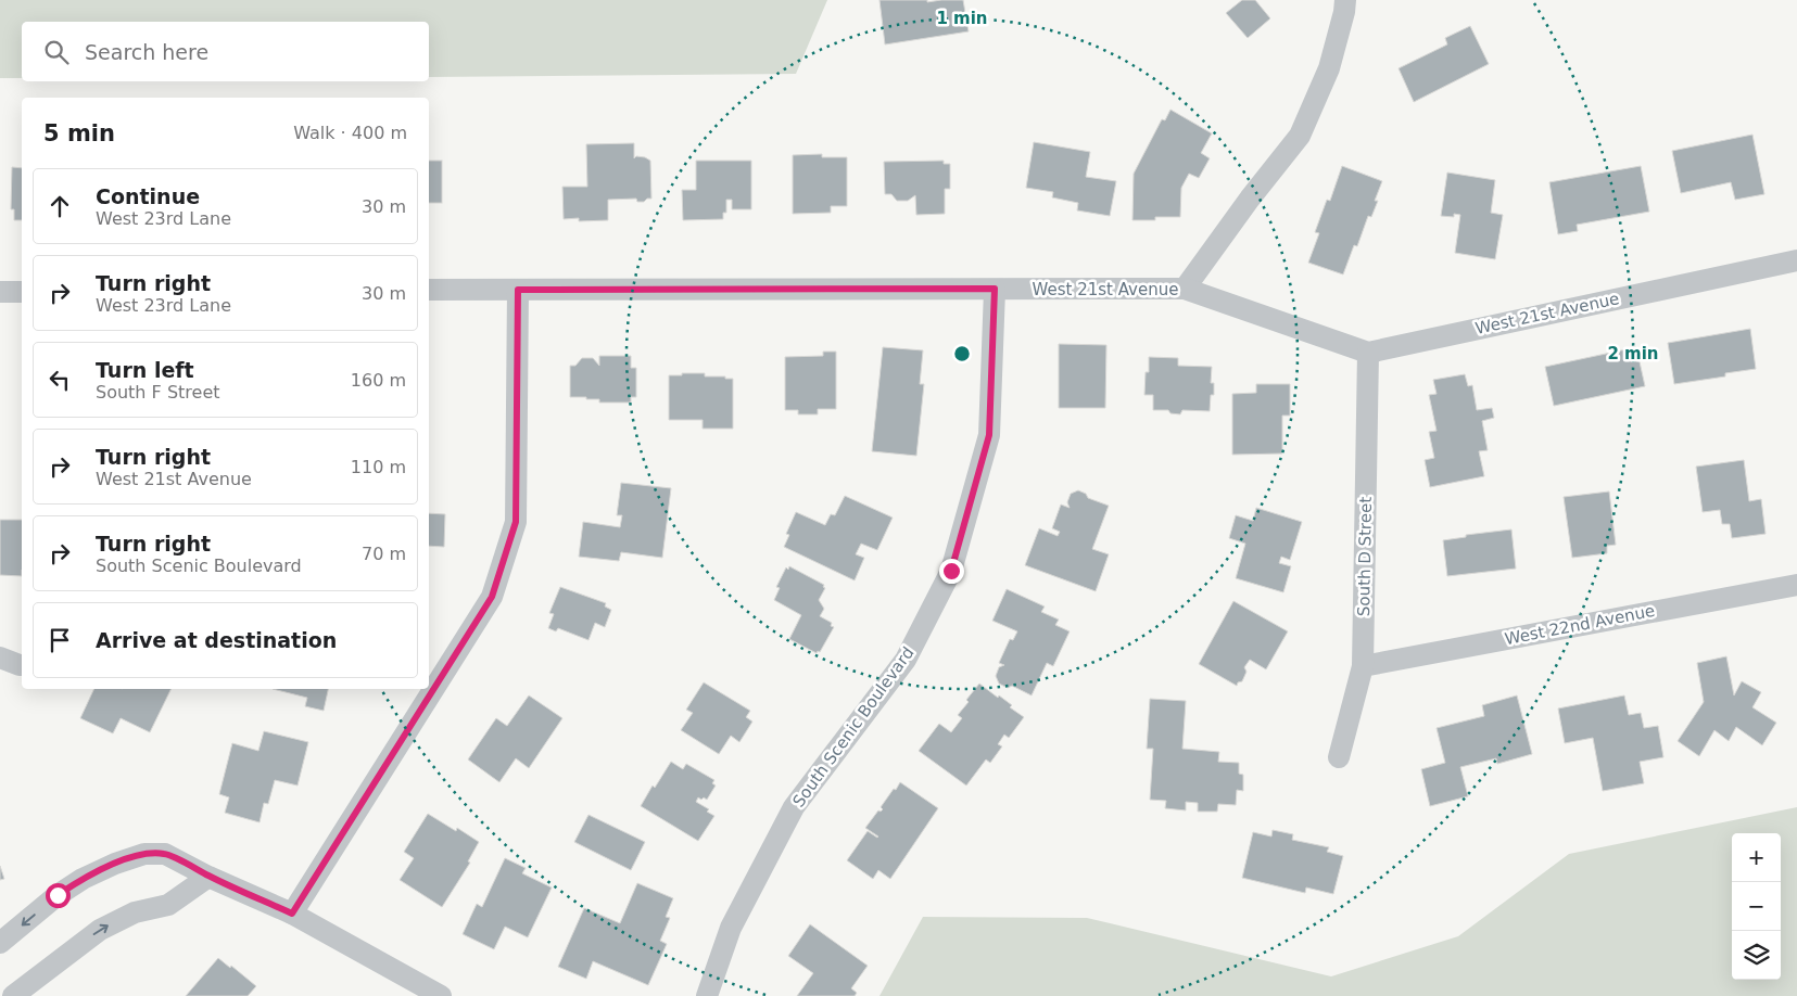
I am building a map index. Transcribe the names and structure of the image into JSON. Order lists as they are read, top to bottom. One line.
{"streets":{"street":["West 21st Avenue","South D Street","West 22nd Avenue","South Scenic Boulevard"]},"crossings":[["West 21st Avenue","South D Street"],["West 21st Avenue","South Scenic Boulevard"],["South D Street","West 22nd Avenue"]],"page":{"search":"Search here","heading":["5 min","Walk · 400 m"],"list":[["Continue","West 23rd Lane","30 m"],["Turn right","West 23rd Lane","30 m"],["Turn left","South F Street","160 m"],["Turn right","West 21st Avenue","110 m"],["Turn right","South Scenic Boulevard","70 m"],"Arrive at destination"],"map_buttons":["+","−"]},"rings":["1 min","2 min"]}
